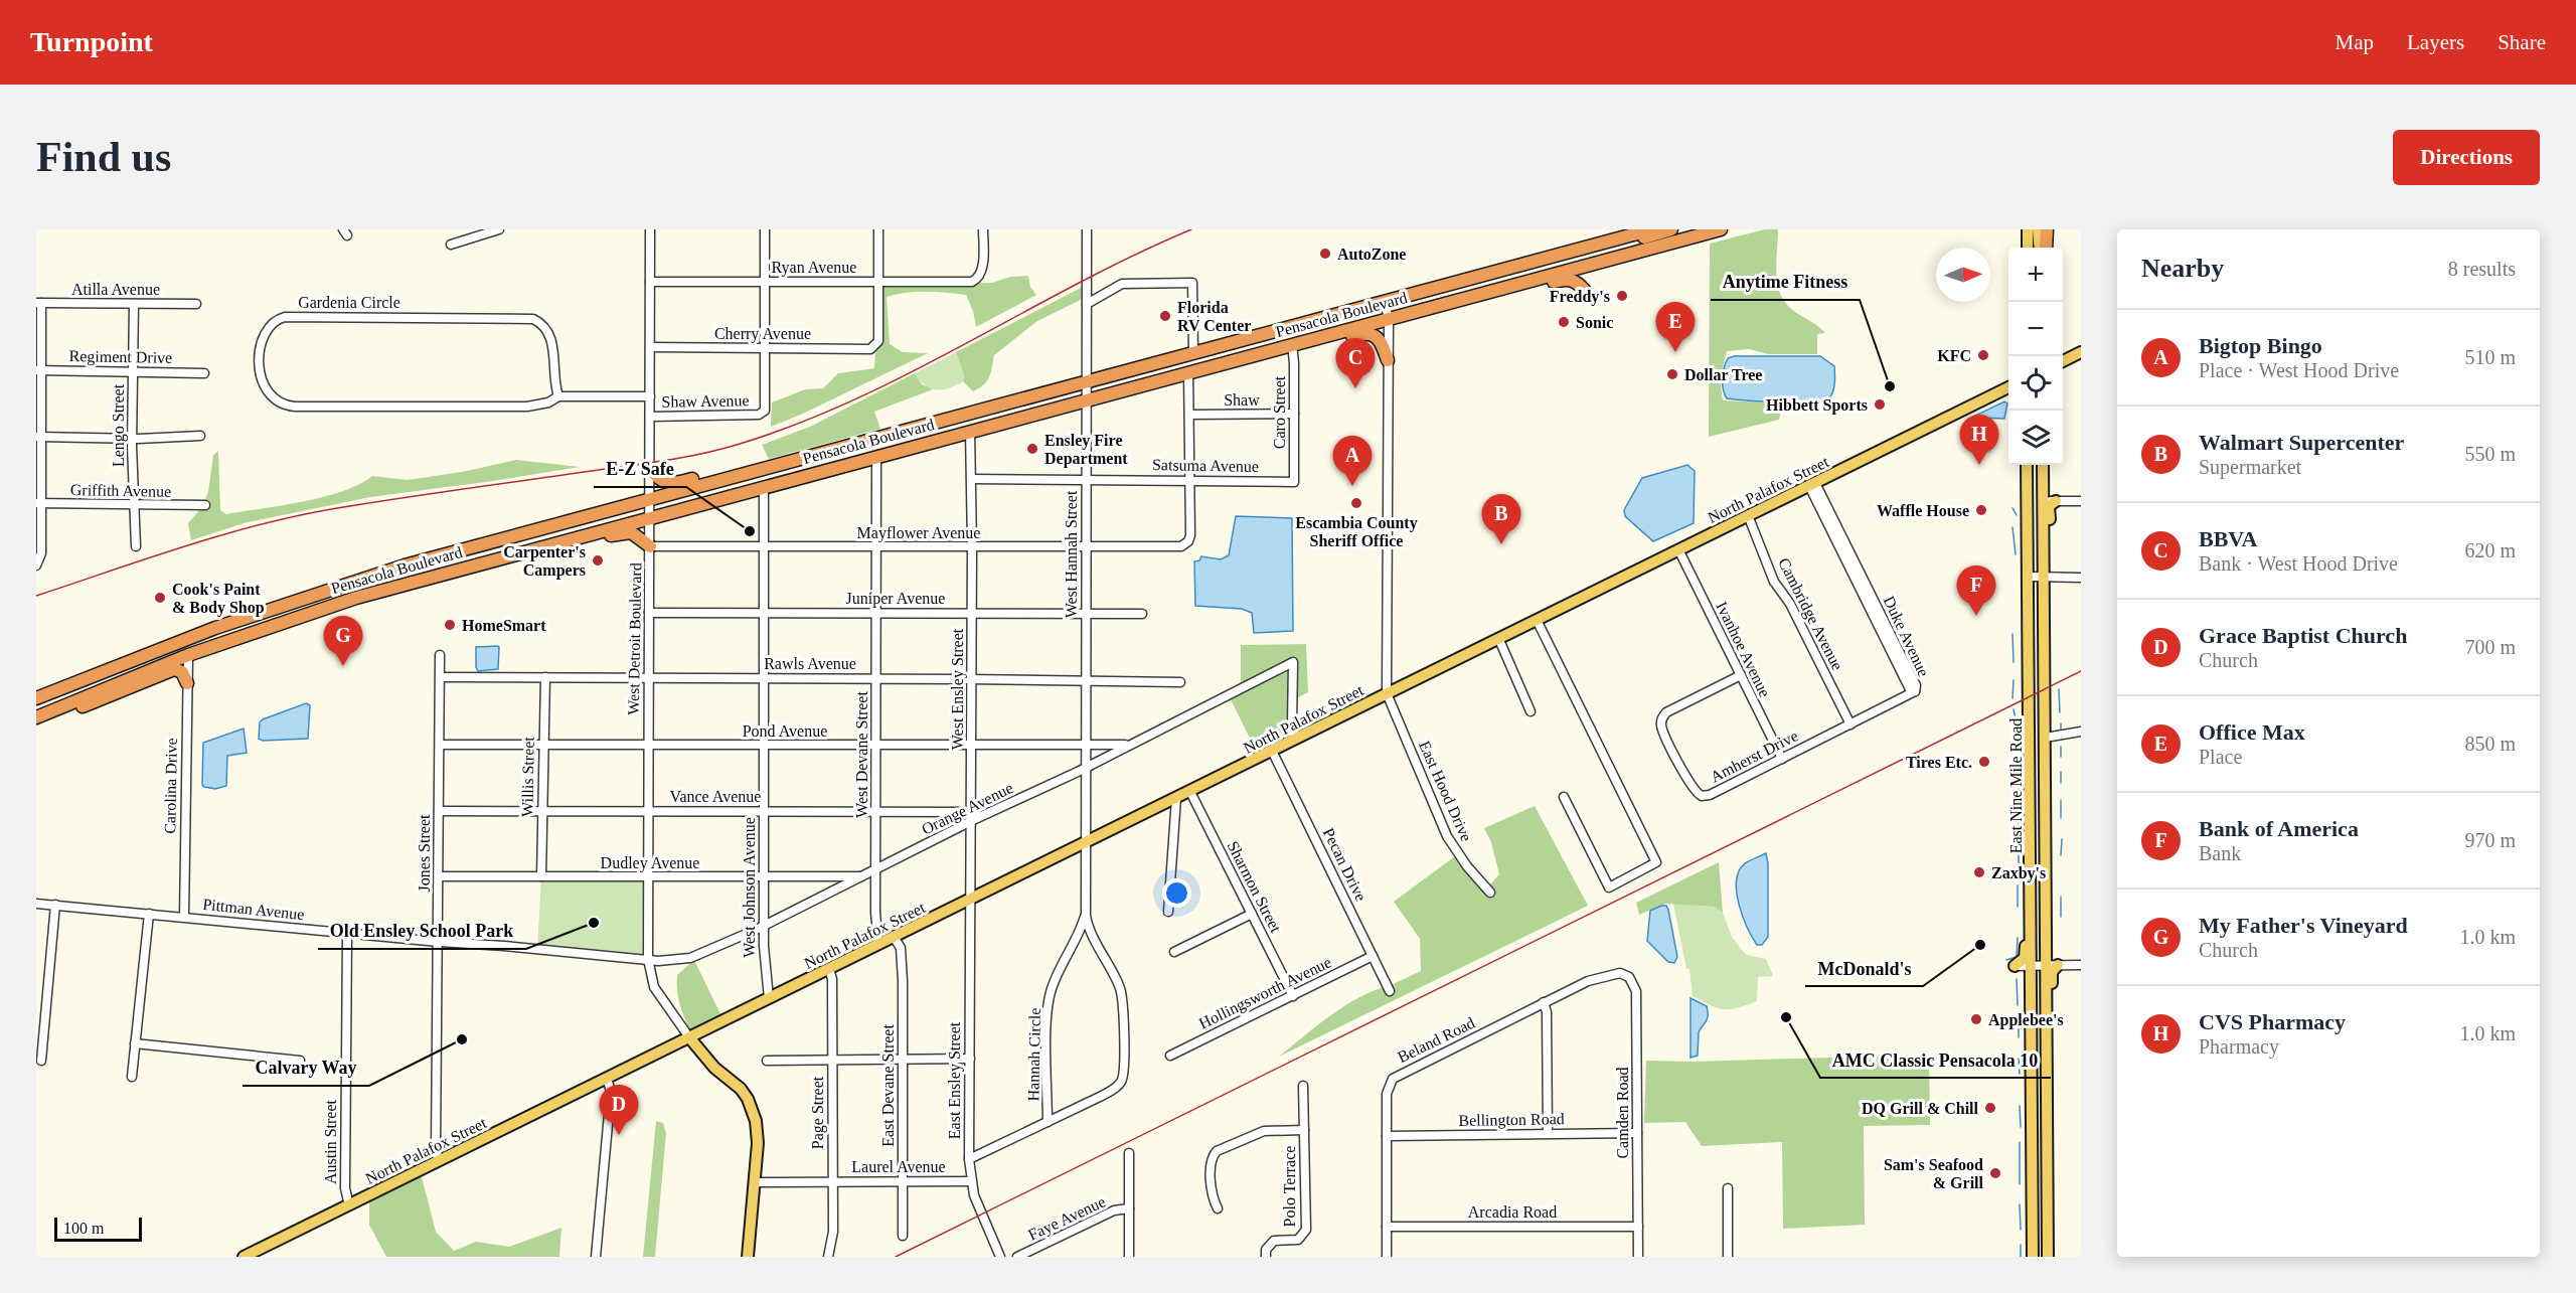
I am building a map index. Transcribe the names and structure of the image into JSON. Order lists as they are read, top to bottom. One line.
{"streets":{"highway":["Pensacola Boulevard"],"main road":["North Palafox Street","East Nine Mile Road"],"street":["Ryan Avenue","Atilla Avenue","Gardenia Circle","Cherry Avenue","Regiment Drive","Shaw","Shaw Avenue","Caro Street","Lengo Street","Satsuma Avenue","Griffith Avenue","Mayflower Avenue","West Hannah Street","Juniper Avenue","Cambridge Avenue","Duke Avenue","West Detroit Boulevard","Ivanhoe Avenue","Rawls Avenue","West Ensley Street","Pond Avenue","West Devane Street","Amherst Drive","Willis Street","Carolina Drive","East Hood Drive","Vance Avenue","Orange Avenue","Jones Street","Dudley Avenue","Pecan Drive","Sharmon Street","West Johnson Avenue","Pittman Avenue","Hollingsworth Avenue","Beland Road","Hannah Circle","East Ensley Street","East Devane Street","Page Street","Camden Road","Bellington Road","Austin Street","Laurel Avenue","Polo Terrace","Arcadia Road","Faye Avenue"]},"crossings":[["Ryan Avenue","Cherry Avenue"],["Ryan Avenue","West Detroit Boulevard"],["Atilla Avenue","Lengo Street"],["Gardenia Circle","West Detroit Boulevard"],["Pensacola Boulevard","Caro Street"],["Pensacola Boulevard","West Hannah Street"],["Pensacola Boulevard","West Detroit Boulevard"],["Pensacola Boulevard","West Ensley Street"],["Pensacola Boulevard","West Devane Street"],["Pensacola Boulevard","Carolina Drive"],["Pensacola Boulevard","West Johnson Avenue"],["Cherry Avenue","Shaw Avenue"],["Cherry Avenue","West Detroit Boulevard"],["Regiment Drive","Lengo Street"],["Shaw","Caro Street"],["Shaw Avenue","West Detroit Boulevard"],["Caro Street","Satsuma Avenue"],["Lengo Street","Griffith Avenue"],["Satsuma Avenue","Mayflower Avenue"],["Satsuma Avenue","West Hannah Street"],["Satsuma Avenue","West Ensley Street"],["North Palafox Street","West Hannah Street"],["North Palafox Street","Cambridge Avenue"],["North Palafox Street","Duke Avenue"],["North Palafox Street","West Detroit Boulevard"],["North Palafox Street","Ivanhoe Avenue"],["North Palafox Street","West Ensley Street"],["North Palafox Street","West Devane Street"],["North Palafox Street","East Hood Drive"],["North Palafox Street","Orange Avenue"],["North Palafox Street","Jones Street"],["North Palafox Street","Pecan Drive"],["North Palafox Street","Sharmon Street"],["North Palafox Street","West Johnson Avenue"],["North Palafox Street","East Ensley Street"],["North Palafox Street","East Devane Street"],["North Palafox Street","Page Street"],["North Palafox Street","Austin Street"],["Mayflower Avenue","West Hannah Street"],["Mayflower Avenue","West Detroit Boulevard"],["Mayflower Avenue","West Ensley Street"],["Mayflower Avenue","West Devane Street"],["Mayflower Avenue","West Johnson Avenue"],["West Hannah Street","Juniper Avenue"],["West Hannah Street","Rawls Avenue"],["West Hannah Street","Pond Avenue"],["West Hannah Street","Orange Avenue"],["West Hannah Street","Hannah Circle"],["Juniper Avenue","West Detroit Boulevard"],["Juniper Avenue","West Ensley Street"],["Juniper Avenue","West Devane Street"],["Juniper Avenue","West Johnson Avenue"],["Cambridge Avenue","Amherst Drive"],["Duke Avenue","Amherst Drive"],["West Detroit Boulevard","Rawls Avenue"],["West Detroit Boulevard","Pond Avenue"],["West Detroit Boulevard","Vance Avenue"],["West Detroit Boulevard","Orange Avenue"],["West Detroit Boulevard","Dudley Avenue"],["West Detroit Boulevard","Pittman Avenue"],["Ivanhoe Avenue","Amherst Drive"],["Rawls Avenue","West Ensley Street"],["Rawls Avenue","West Devane Street"],["Rawls Avenue","Willis Street"],["Rawls Avenue","Jones Street"],["Rawls Avenue","West Johnson Avenue"],["West Ensley Street","Pond Avenue"],["West Ensley Street","Vance Avenue"],["West Ensley Street","Orange Avenue"],["West Ensley Street","East Ensley Street"],["Pond Avenue","West Devane Street"],["Pond Avenue","Willis Street"],["Pond Avenue","Orange Avenue"],["Pond Avenue","Jones Street"],["Pond Avenue","West Johnson Avenue"],["West Devane Street","Vance Avenue"],["West Devane Street","Orange Avenue"],["Willis Street","Vance Avenue"],["Willis Street","Dudley Avenue"],["Carolina Drive","Pittman Avenue"],["Vance Avenue","Orange Avenue"],["Vance Avenue","Jones Street"],["Vance Avenue","West Johnson Avenue"],["Orange Avenue","Dudley Avenue"],["Orange Avenue","West Johnson Avenue"],["Orange Avenue","Pittman Avenue"],["Jones Street","Dudley Avenue"],["Jones Street","Pittman Avenue"],["Dudley Avenue","West Johnson Avenue"],["Pecan Drive","Hollingsworth Avenue"],["Sharmon Street","Hollingsworth Avenue"],["Pittman Avenue","Austin Street"],["Beland Road","Camden Road"],["Beland Road","Bellington Road"],["Beland Road","Arcadia Road"],["East Ensley Street","Laurel Avenue"],["East Devane Street","Laurel Avenue"],["Page Street","Laurel Avenue"],["Camden Road","Bellington Road"],["Camden Road","Arcadia Road"]],"places":["AutoZone","Freddy's","Florida RV Center","Sonic","KFC","Dollar Tree","Anytime Fitness","Hibbett Sports","Ensley Fire Department","Escambia County Sheriff Office","Waffle House","E-Z Safe","Carpenter's Campers","Cook's Paint & Body Shop","HomeSmart","Tires Etc.","Zaxby's","Old Ensley School Park","McDonald's","AMC Classic Pensacola 10","Applebee's","Calvary Way","DQ Grill & Chill","Sam's Seafood & Grill"],"scale_bar":"100 m","north":"right","page":{"header":"Turnpoint","nav":["Map","Layers","Share"],"buttons":"Directions","title":"Find us","heading":["Nearby","8 results"],"map_buttons":["+","−"],"pins":["E","C","H","A","B","F","G","D"],"list":[{"mark":"A","name":"Bigtop Bingo","note":"Place · West Hood Drive","value":"510 m"},{"mark":"B","name":"Walmart Supercenter","note":"Supermarket","value":"550 m"},{"mark":"C","name":"BBVA","note":"Bank · West Hood Drive","value":"620 m"},{"mark":"D","name":"Grace Baptist Church","note":"Church","value":"700 m"},{"mark":"E","name":"Office Max","note":"Place","value":"850 m"},{"mark":"F","name":"Bank of America","note":"Bank","value":"970 m"},{"mark":"G","name":"My Father's Vineyard","note":"Church","value":"1.0 km"},{"mark":"H","name":"CVS Pharmacy","note":"Pharmacy","value":"1.0 km"}],"scale":"100 m"}}
